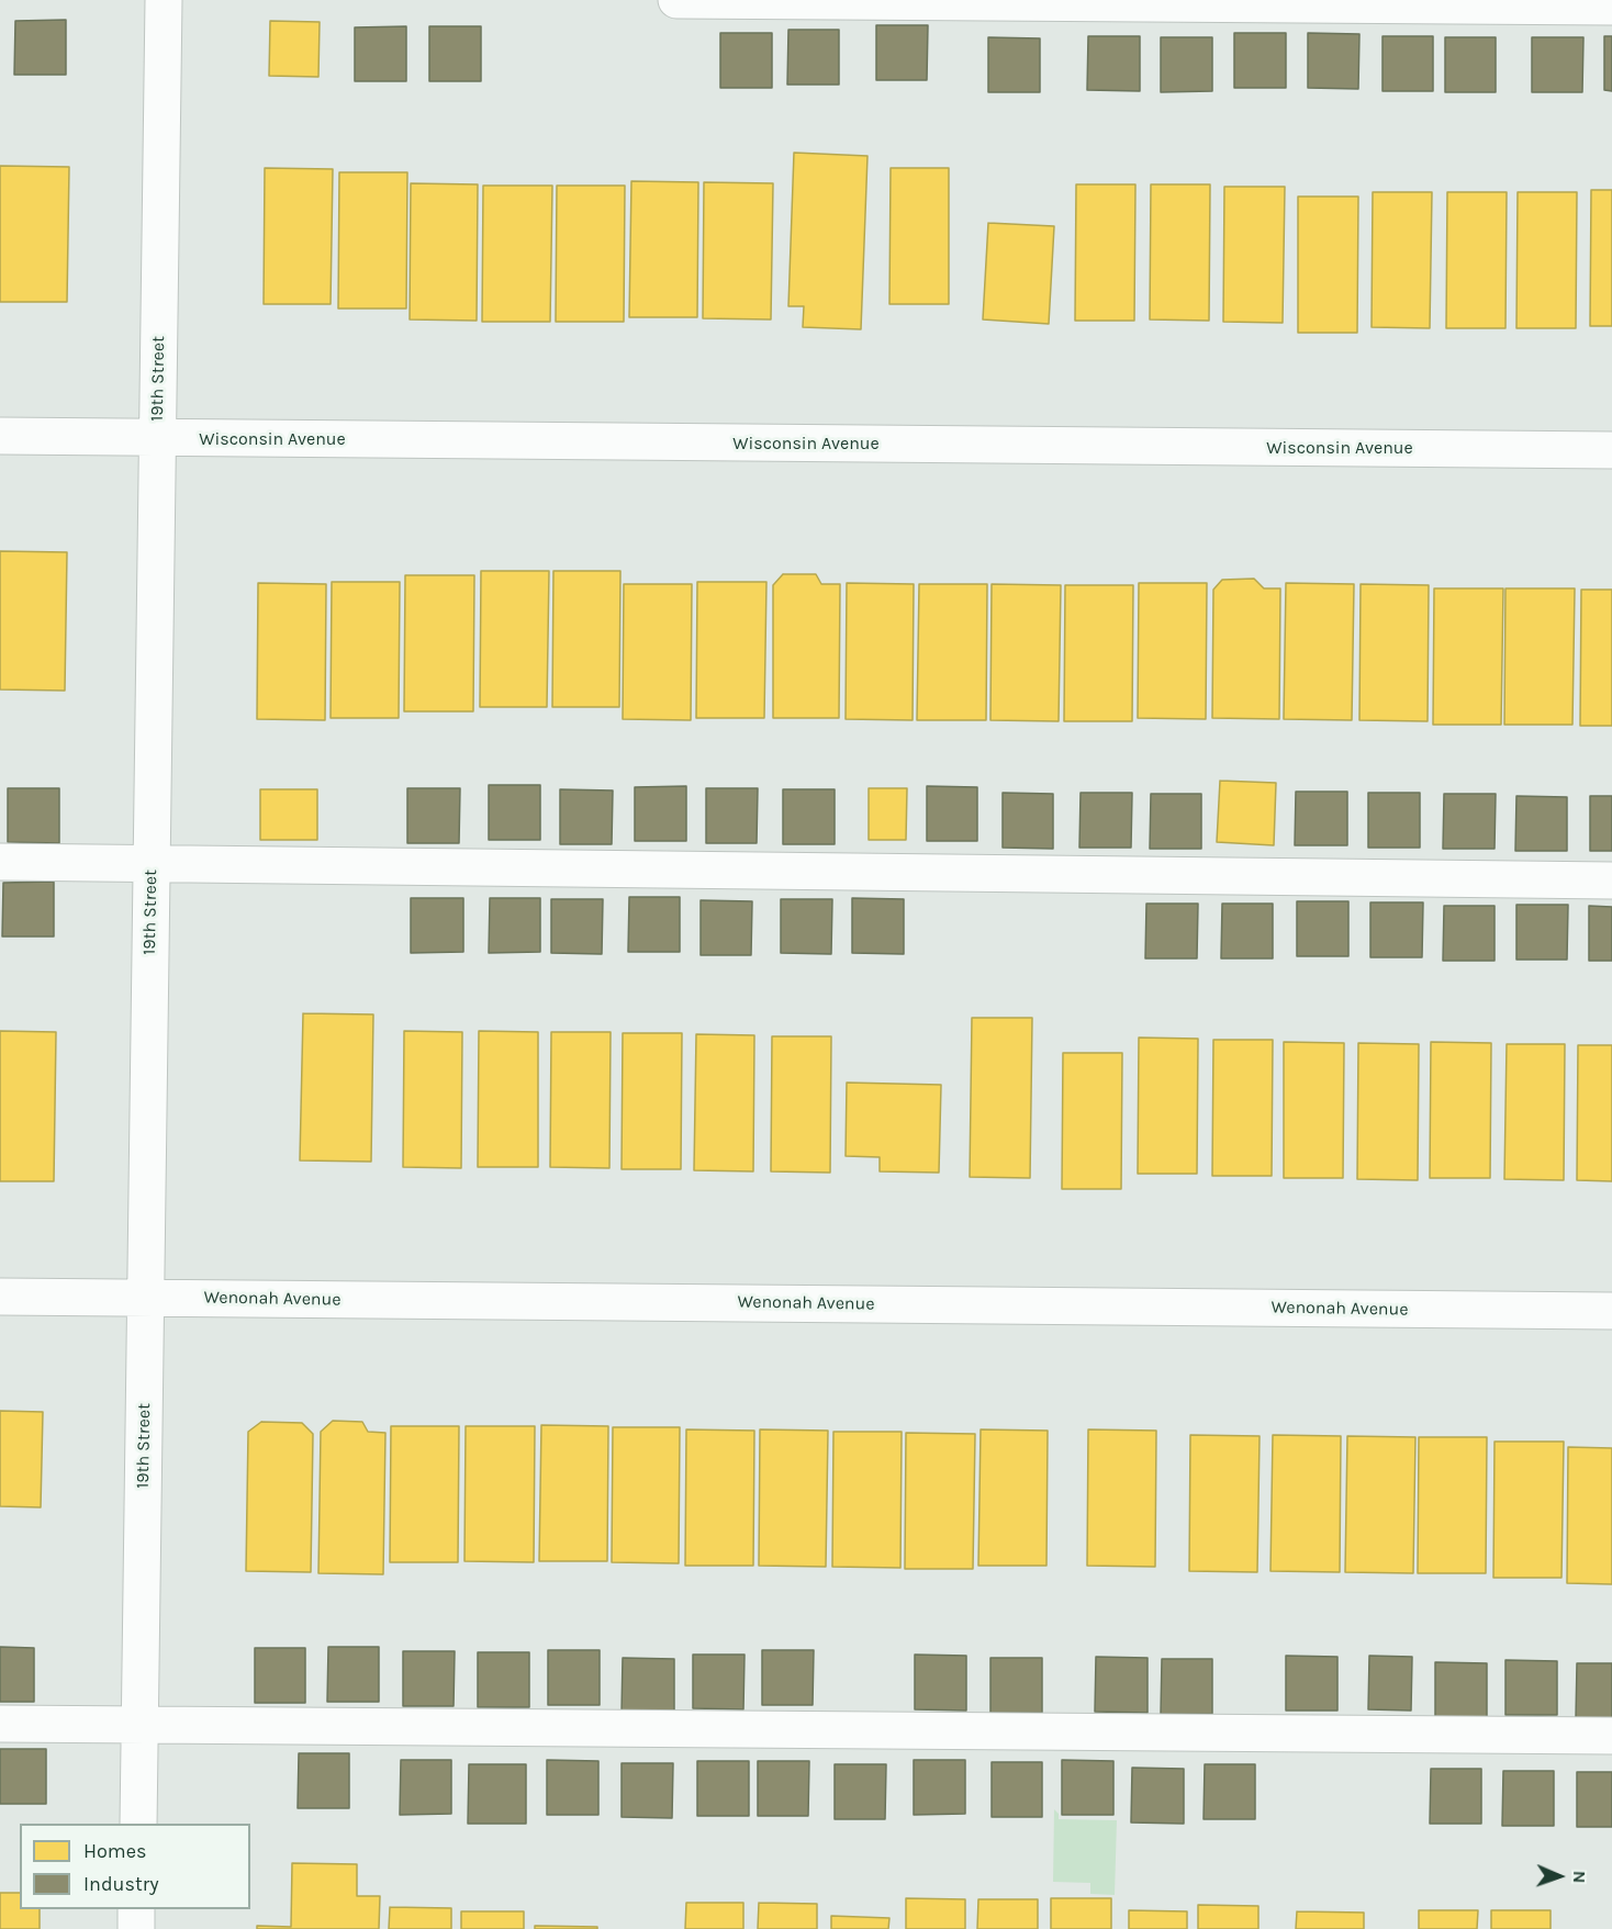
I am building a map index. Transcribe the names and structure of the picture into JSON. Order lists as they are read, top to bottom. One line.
{"streets":{"street":["19th Street","Wisconsin Avenue","Wenonah Avenue"]},"crossings":[["19th Street","Wisconsin Avenue"],["19th Street","Wenonah Avenue"]],"legend":["Homes","Industry"],"north":"right"}
